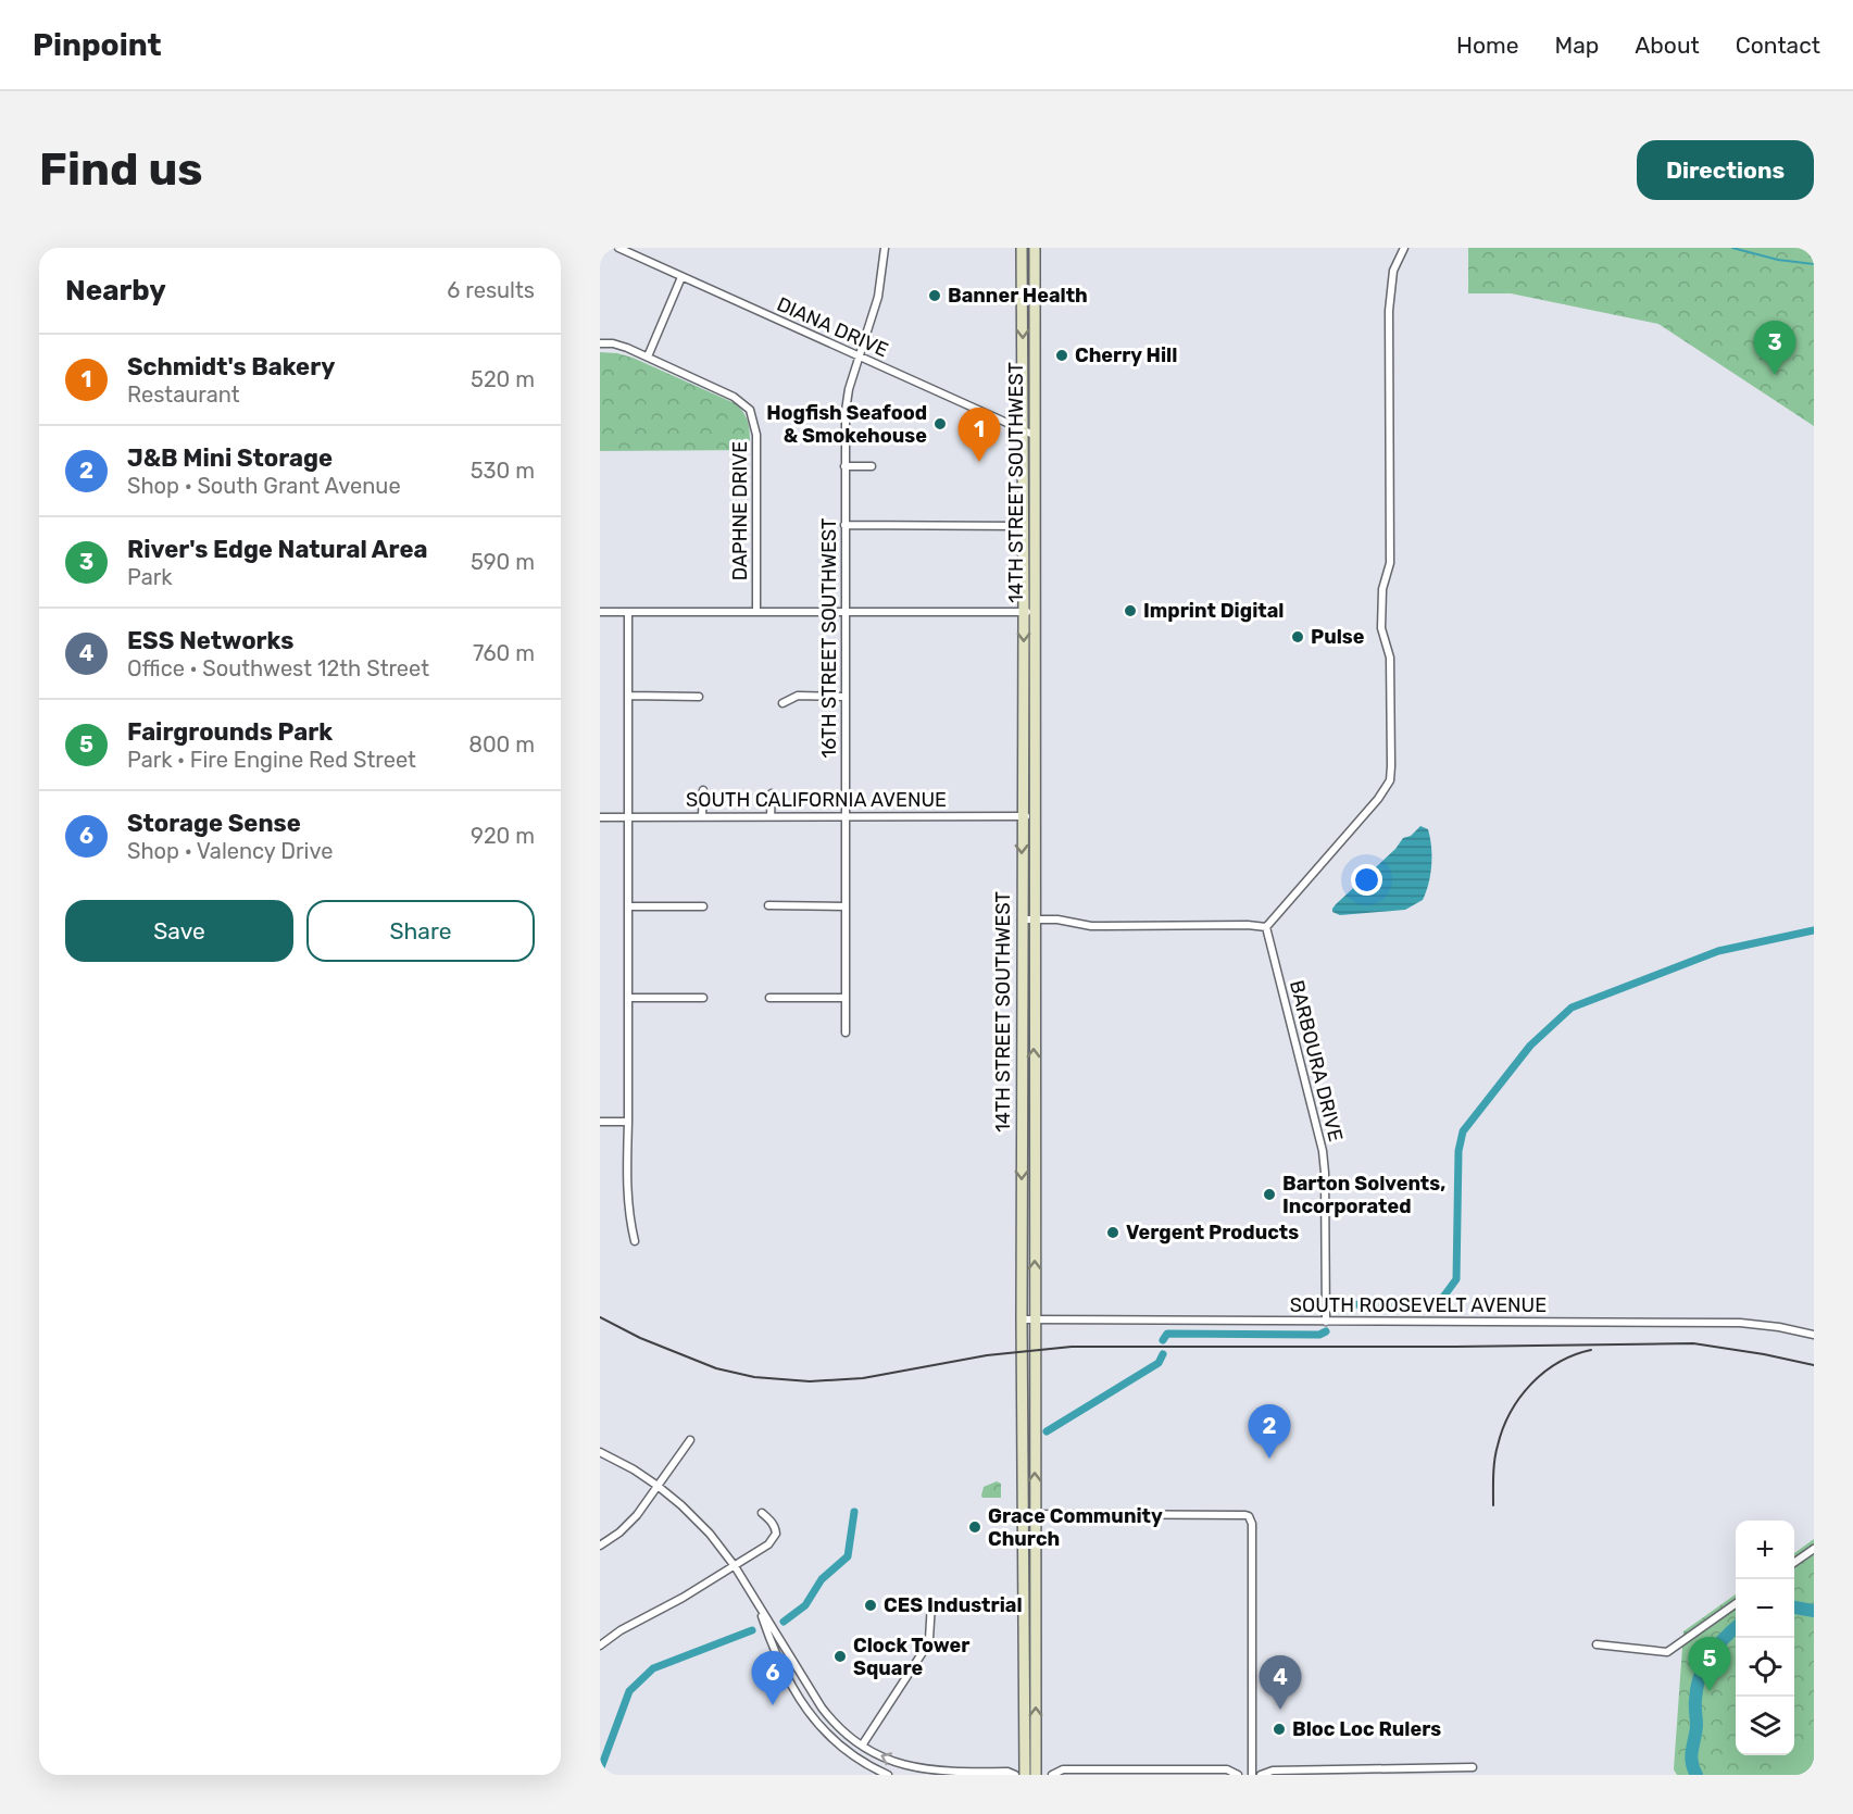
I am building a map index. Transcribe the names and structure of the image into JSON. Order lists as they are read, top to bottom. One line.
{"streets":{"main road":["14TH STREET SOUTHWEST"],"street":["DIANA DRIVE","DAPHNE DRIVE","16TH STREET SOUTHWEST","SOUTH CALIFORNIA AVENUE","BARBOURA DRIVE","SOUTH ROOSEVELT AVENUE"]},"crossings":[["DIANA DRIVE","14TH STREET SOUTHWEST"],["DIANA DRIVE","16TH STREET SOUTHWEST"],["14TH STREET SOUTHWEST","SOUTH CALIFORNIA AVENUE"],["14TH STREET SOUTHWEST","SOUTH ROOSEVELT AVENUE"],["16TH STREET SOUTHWEST","SOUTH CALIFORNIA AVENUE"],["BARBOURA DRIVE","SOUTH ROOSEVELT AVENUE"]],"places":["Banner Health","Cherry Hill","Hogfish Seafood & Smokehouse","Imprint Digital","Pulse","Barton Solvents, Incorporated","Vergent Products","Grace Community Church","CES Industrial","Clock Tower Square","Bloc Loc Rulers"],"page":{"header":"Pinpoint","nav":["Home","Map","About","Contact"],"buttons":["Directions",["Save","Share"]],"title":"Find us","heading":["Nearby","6 results"],"pins":["3","1","2","5","6","4"],"list":[{"mark":"1","name":"Schmidt's Bakery","note":"Restaurant","value":"520 m"},{"mark":"2","name":"J&B Mini Storage","note":"Shop · South Grant Avenue","value":"530 m"},{"mark":"3","name":"River's Edge Natural Area","note":"Park","value":"590 m"},{"mark":"4","name":"ESS Networks","note":"Office · Southwest 12th Street","value":"760 m"},{"mark":"5","name":"Fairgrounds Park","note":"Park · Fire Engine Red Street","value":"800 m"},{"mark":"6","name":"Storage Sense","note":"Shop · Valency Drive","value":"920 m"}],"map_buttons":["+","−"]}}
